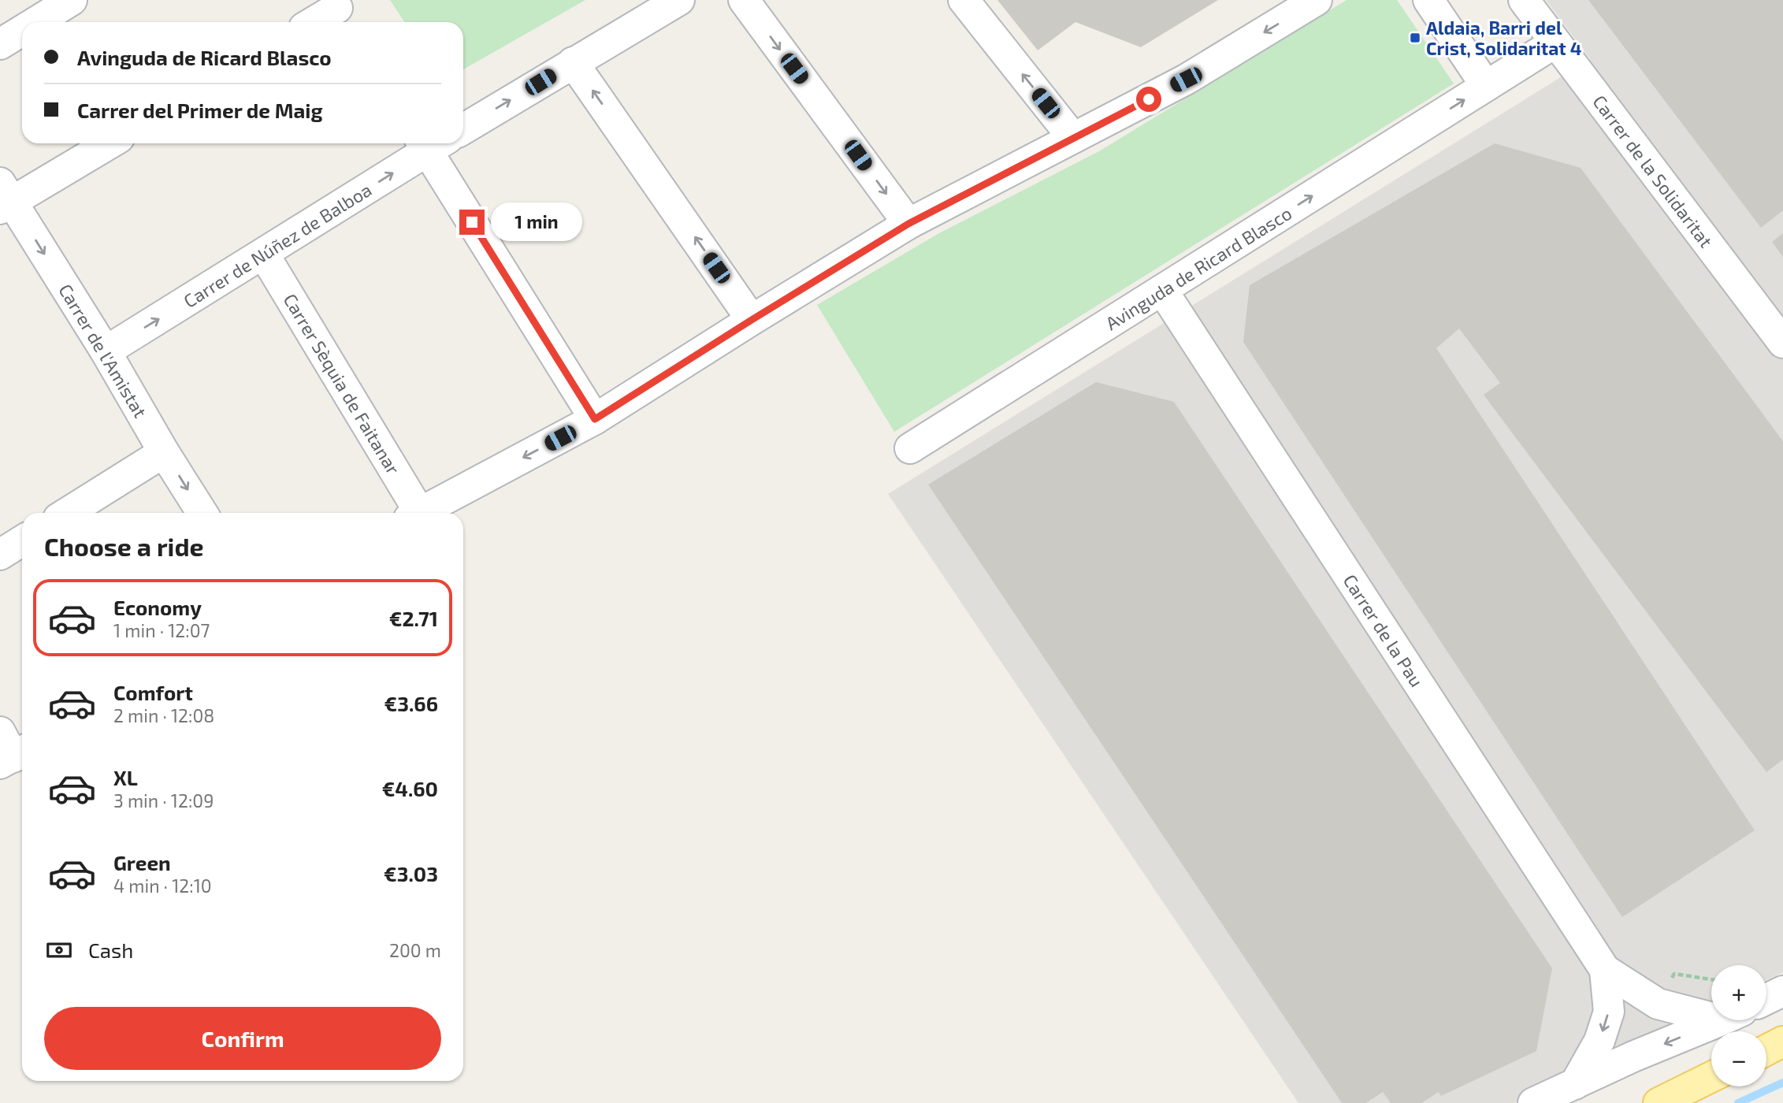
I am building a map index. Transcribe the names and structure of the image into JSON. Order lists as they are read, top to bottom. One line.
{"streets":{"street":["Carrer de la Solidaritat","Carrer de Núñez de Balboa","Avinguda de Ricard Blasco","Carrer de l'Amistat","Carrer Sèquia de Faitanar","Carrer de la Pau"]},"crossings":[["Carrer de la Solidaritat","Avinguda de Ricard Blasco"],["Carrer de Núñez de Balboa","Carrer de l'Amistat"],["Carrer de Núñez de Balboa","Carrer Sèquia de Faitanar"],["Avinguda de Ricard Blasco","Carrer de la Pau"]],"one_way":["Carrer de l'Amistat"],"places":{"transit":["Aldaia, Barri del Crist, Solidaritat 4"]},"page":{"banner":["Avinguda de Ricard Blasco","Carrer del Primer de Maig"],"bubble":"1 min","heading":"Choose a ride","list":[{"name":"Economy","note":"1 min · 12:07","value":"€2.71"},{"name":"Comfort","note":"2 min · 12:08","value":"€3.66"},{"name":"XL","note":"3 min · 12:09","value":"€4.60"},{"name":"Green","note":"4 min · 12:10","value":"€3.03"}],"pay":["Cash","200 m"],"map_buttons":["+","−"],"buttons":"Confirm"}}
